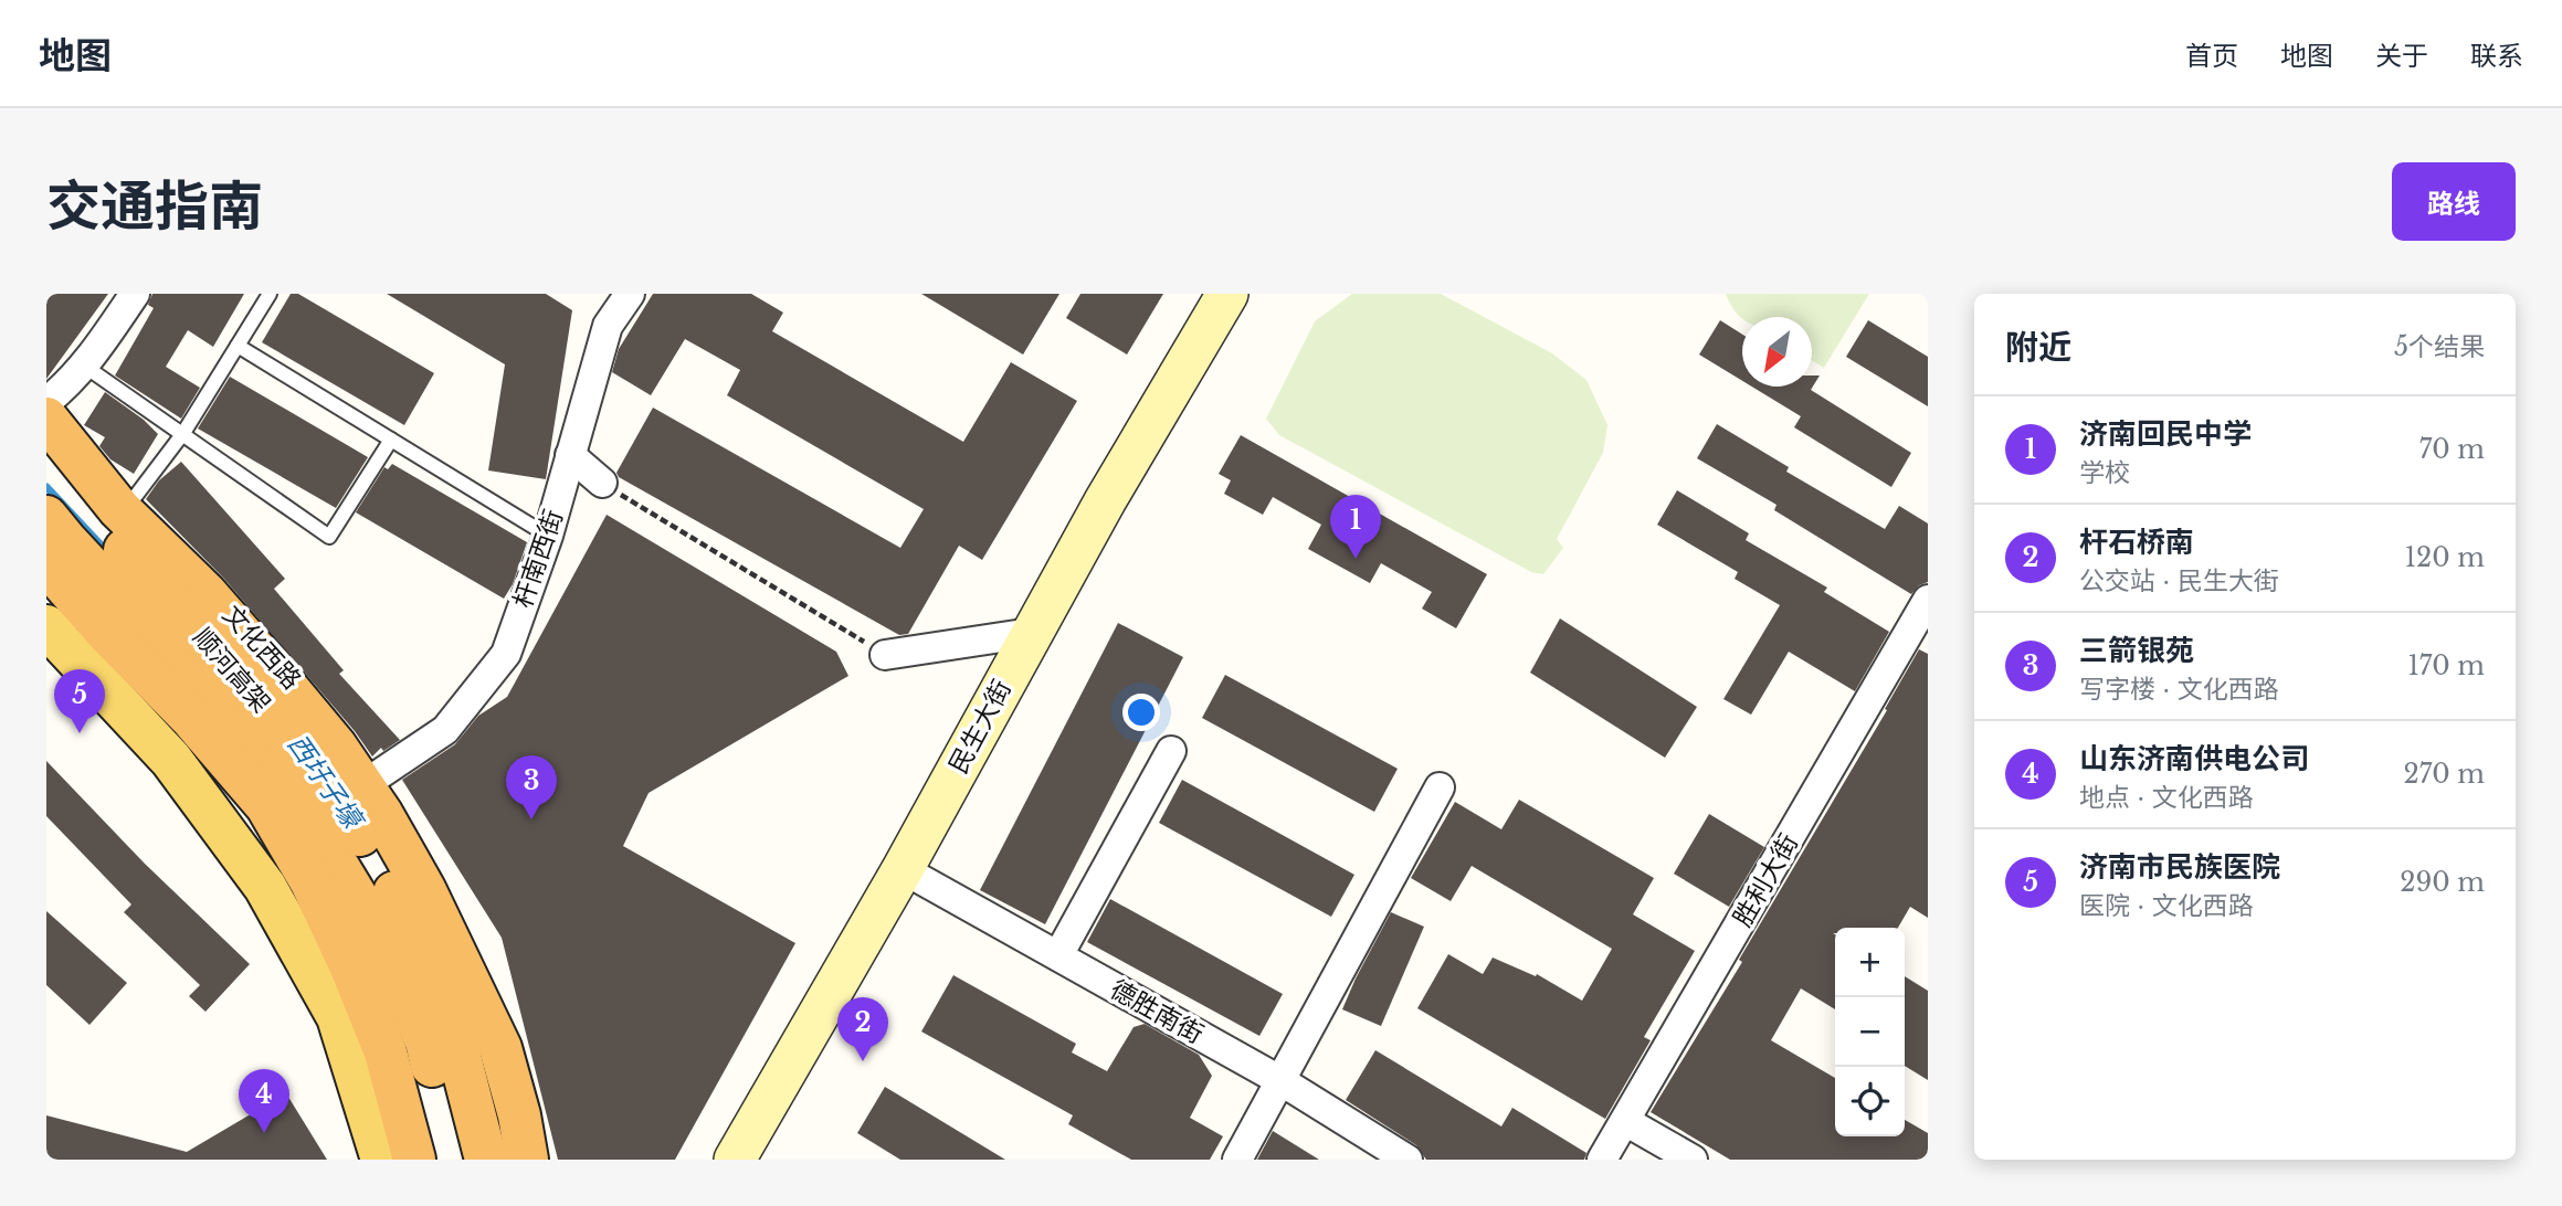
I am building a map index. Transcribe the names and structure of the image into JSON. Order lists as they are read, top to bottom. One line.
{"streets":{"highway":["顺河高架"],"main road":["民生大街"],"street":["杆南西街","文化西路","胜利大街","德胜南街"]},"crossings":[["杆南西街","文化西路"],["民生大街","德胜南街"]],"water":["西圩子壕"],"north":"bottom left","page":{"header":"地图","nav":["首页","地图","关于","联系"],"title":"交通指南","buttons":"路线","heading":["附近","5个结果"],"list":[{"mark":"1","name":"济南回民中学","note":"学校","value":"70 m"},{"mark":"2","name":"杆石桥南","note":"公交站 · 民生大街","value":"120 m"},{"mark":"3","name":"三箭银苑","note":"写字楼 · 文化西路","value":"170 m"},{"mark":"4","name":"山东济南供电公司","note":"地点 · 文化西路","value":"270 m"},{"mark":"5","name":"济南市民族医院","note":"医院 · 文化西路","value":"290 m"}],"pins":["1","5","3","2","4"],"map_buttons":["+","−"]}}
